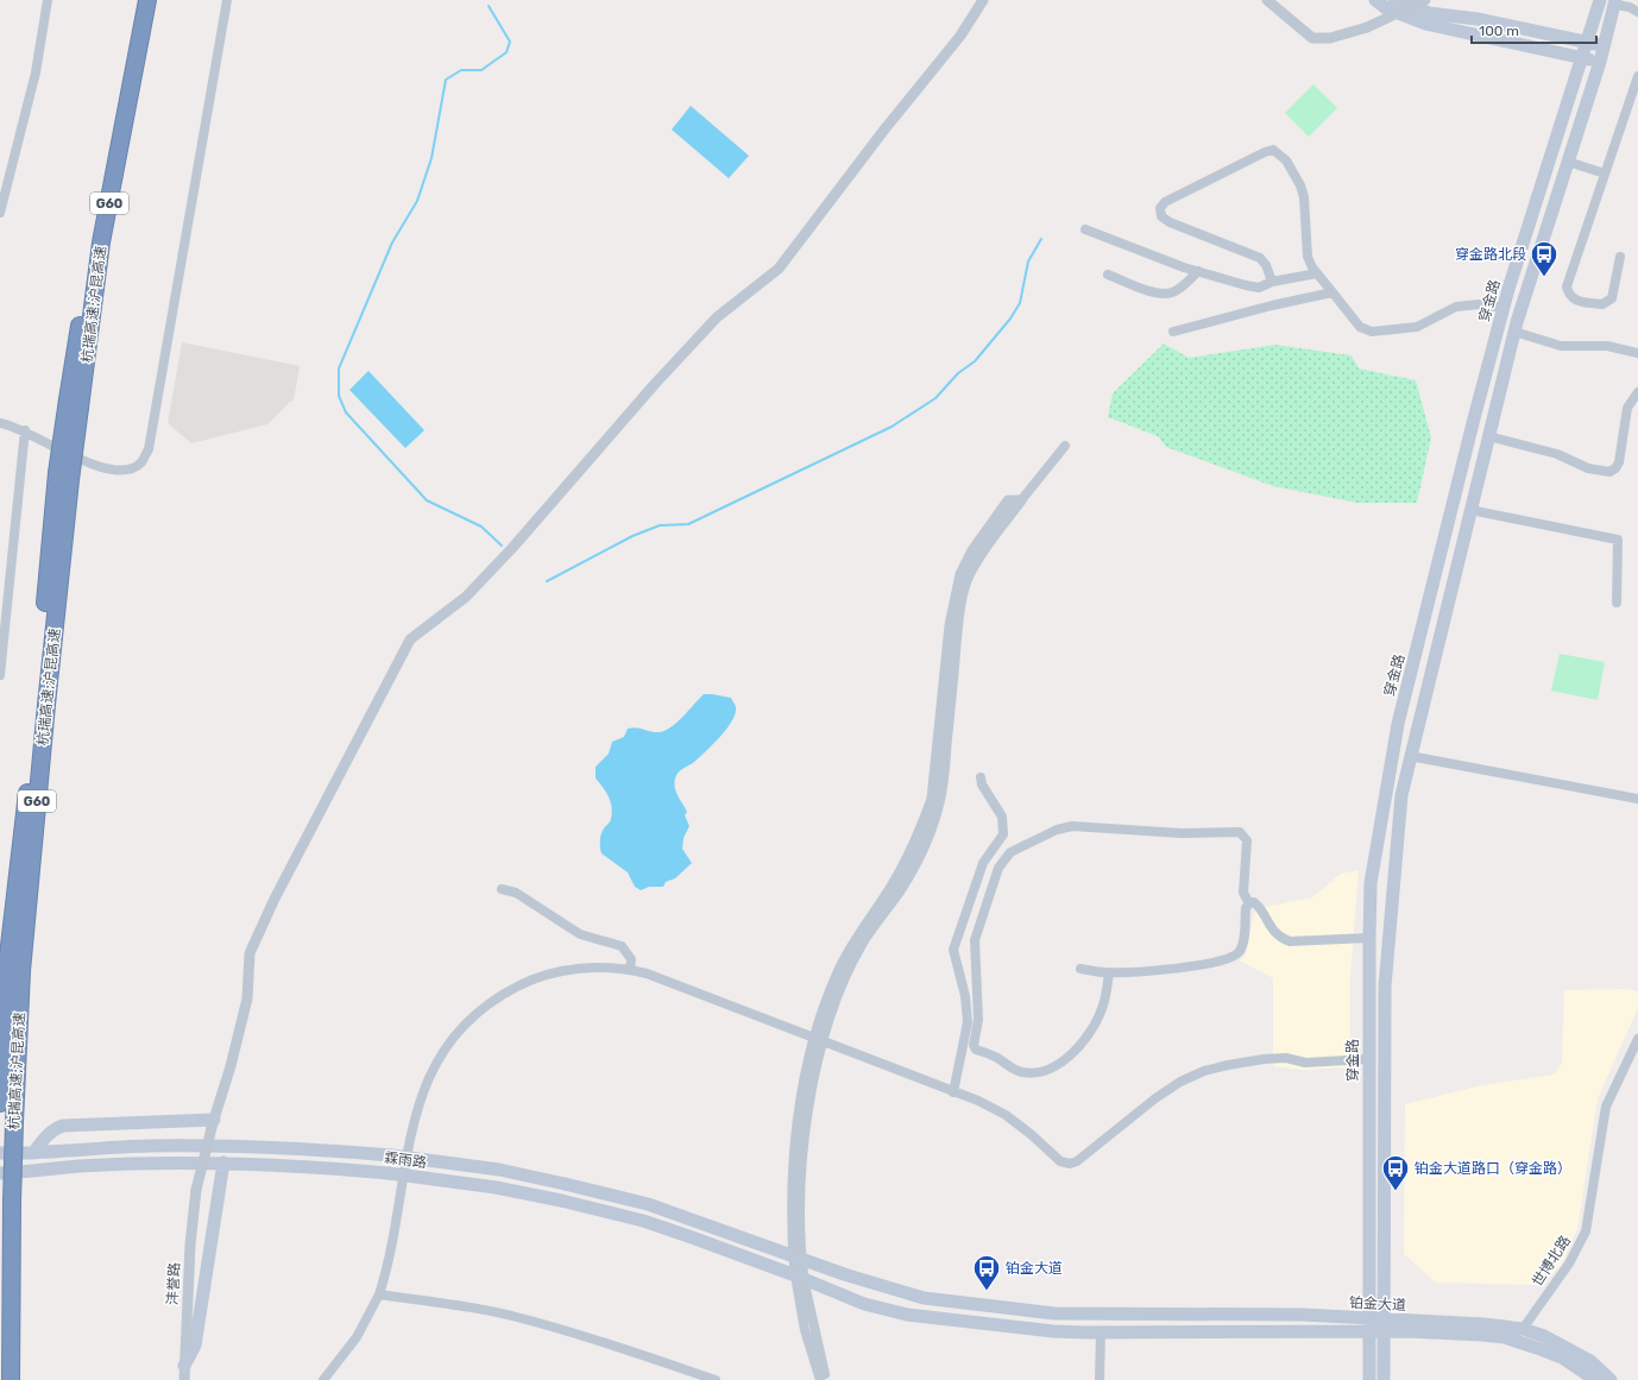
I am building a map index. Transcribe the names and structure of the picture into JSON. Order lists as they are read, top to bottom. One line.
{"streets":{"highway":["G60","杭瑞高速;沪昆高速"],"main road":["穿金路","霖雨路","铂金大道"],"street":["世博北路","沣誉路"]},"crossings":[["穿金路","铂金大道"],["霖雨路","铂金大道"],["世博北路","铂金大道"]],"places":{"bus stop":["穿金路北段","铂金大道路口（穿金路）","铂金大道"]},"scale_bar":"100 m"}
